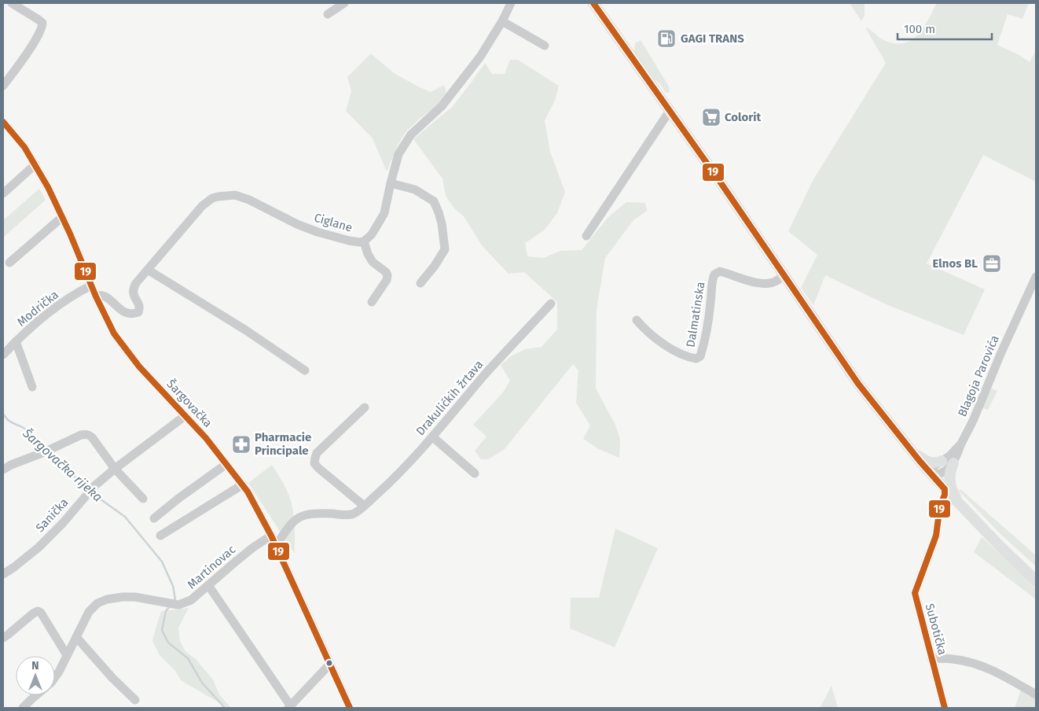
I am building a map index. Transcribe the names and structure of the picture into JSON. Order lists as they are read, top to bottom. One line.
{"streets":{"street":["Ciglane","Modrička","Dalmatinska","Blagoja Parovića","Drakulićkih žrtava","Šargovačka","Sanička","Martinovac","Subotička"]},"crossings":[["Ciglane","Šargovačka"],["Modrička","Šargovačka"],["Drakulićkih žrtava","Šargovačka"],["Šargovačka","Sanička"],["Šargovačka","Martinovac"]],"water":["Šargovačka rijeka"],"places":{"fuel station":["GAGI TRANS"],"supermarket":["Colorit"],"office":["Elnos BL"],"pharmacy":["Pharmacie Principale"]},"lines":["transit line 19"],"scale_bar":"100 m","north":"top"}
